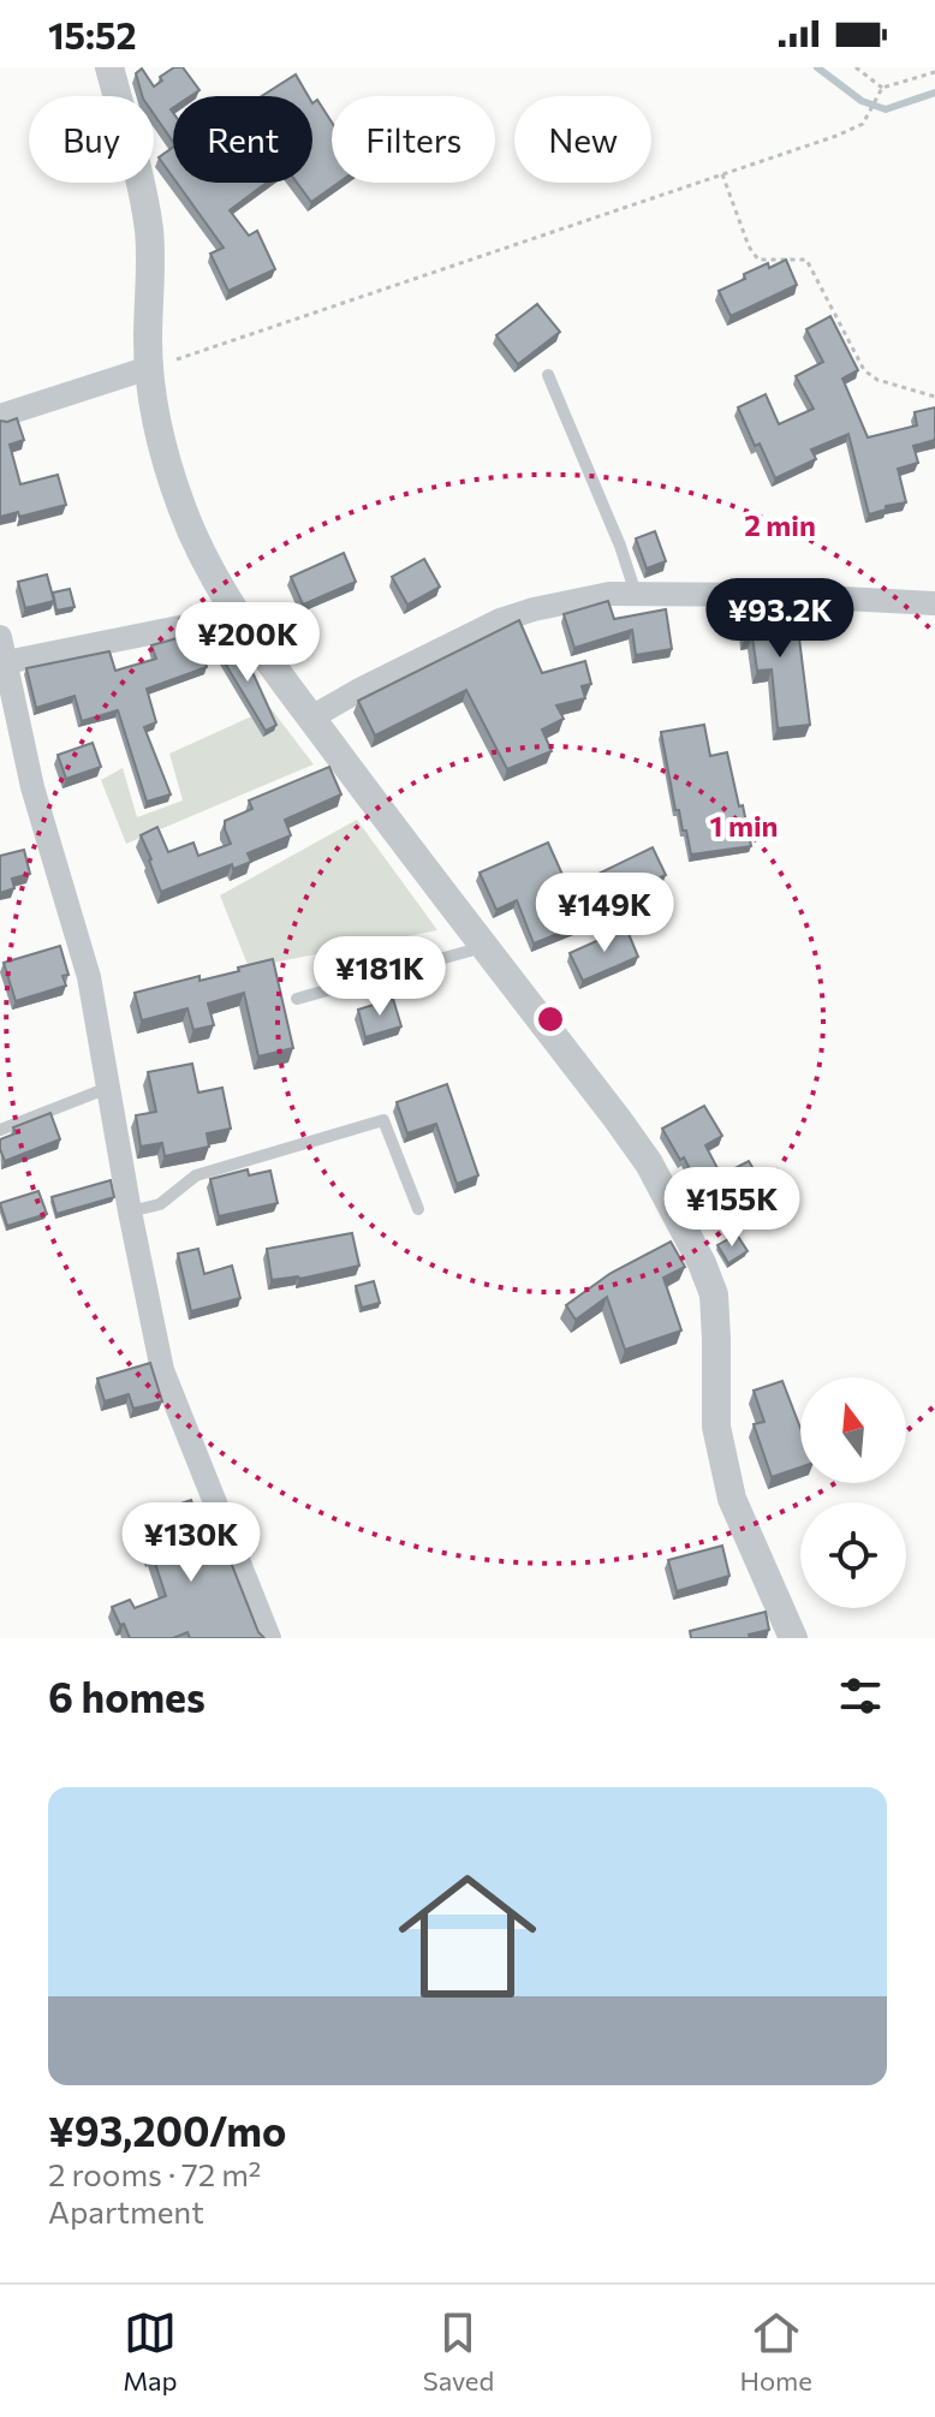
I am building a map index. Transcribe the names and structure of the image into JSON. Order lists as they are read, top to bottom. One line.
{"north":"top","page":{"status":"15:52","chip":["Buy","Rent","Filters","New"],"price":["¥93.2K","¥200K","¥149K","¥181K","¥155K","¥130K"],"heading":"6 homes","list":[{"name":"¥93,200/mo","note":"2 rooms · 72 m² · Apartment"}],"tabs":["Map","Saved","Home"]},"rings":["2 min","1 min"]}
